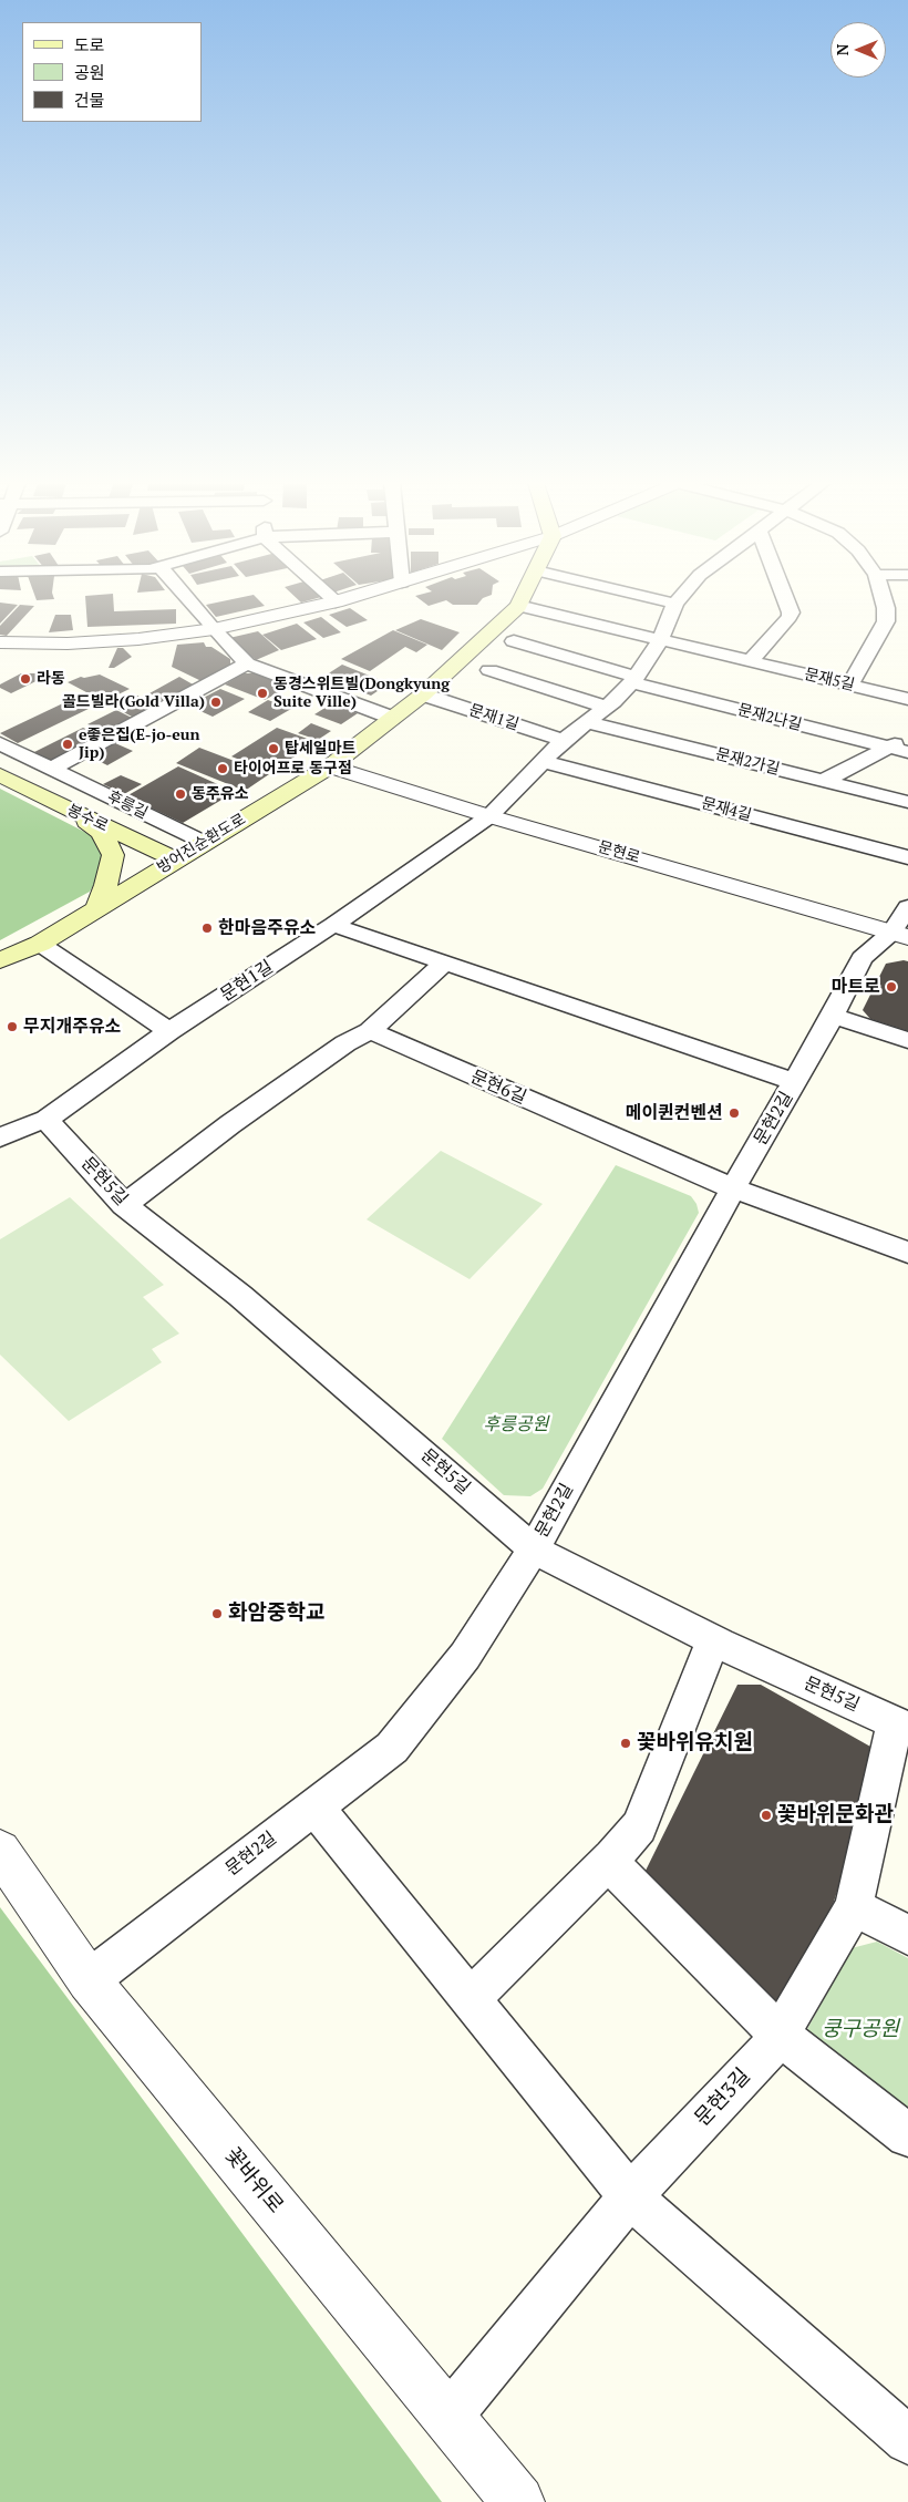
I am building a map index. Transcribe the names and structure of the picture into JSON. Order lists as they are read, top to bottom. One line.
{"streets":{"main road":["봉수로","방어진순환도로"],"street":["문재5길","문재1길","문재2나길","문재2가길","후릉길","문재4길","문현로","문현1길","문현6길","문현2길","문현5길","문현3길","꽃바위로"]},"crossings":[["문재5길","방어진순환도로"],["문재1길","방어진순환도로"],["후릉길","방어진순환도로"],["봉수로","방어진순환도로"],["방어진순환도로","문현로"],["문현로","문현1길"],["문현로","문현2길"],["문현1길","문현5길"],["문현6길","문현2길"],["문현2길","문현5길"],["문현2길","꽃바위로"],["문현5길","문현3길"],["문현3길","꽃바위로"]],"parks":["후릉공원","쿵구공원"],"places":["라동","동경스위트빌(Dongkyung Suite Ville)","골드빌라(Gold Villa)","e좋은집(E-jo-eun Jip)","탑세일마트","타이어프로 동구점","동주유소","한마음주유소","마트로","무지개주유소","메이퀸컨벤션","화암중학교","꽃바위유치원","꽃바위문화관"],"legend":["도로","공원","건물"],"north":"left"}
